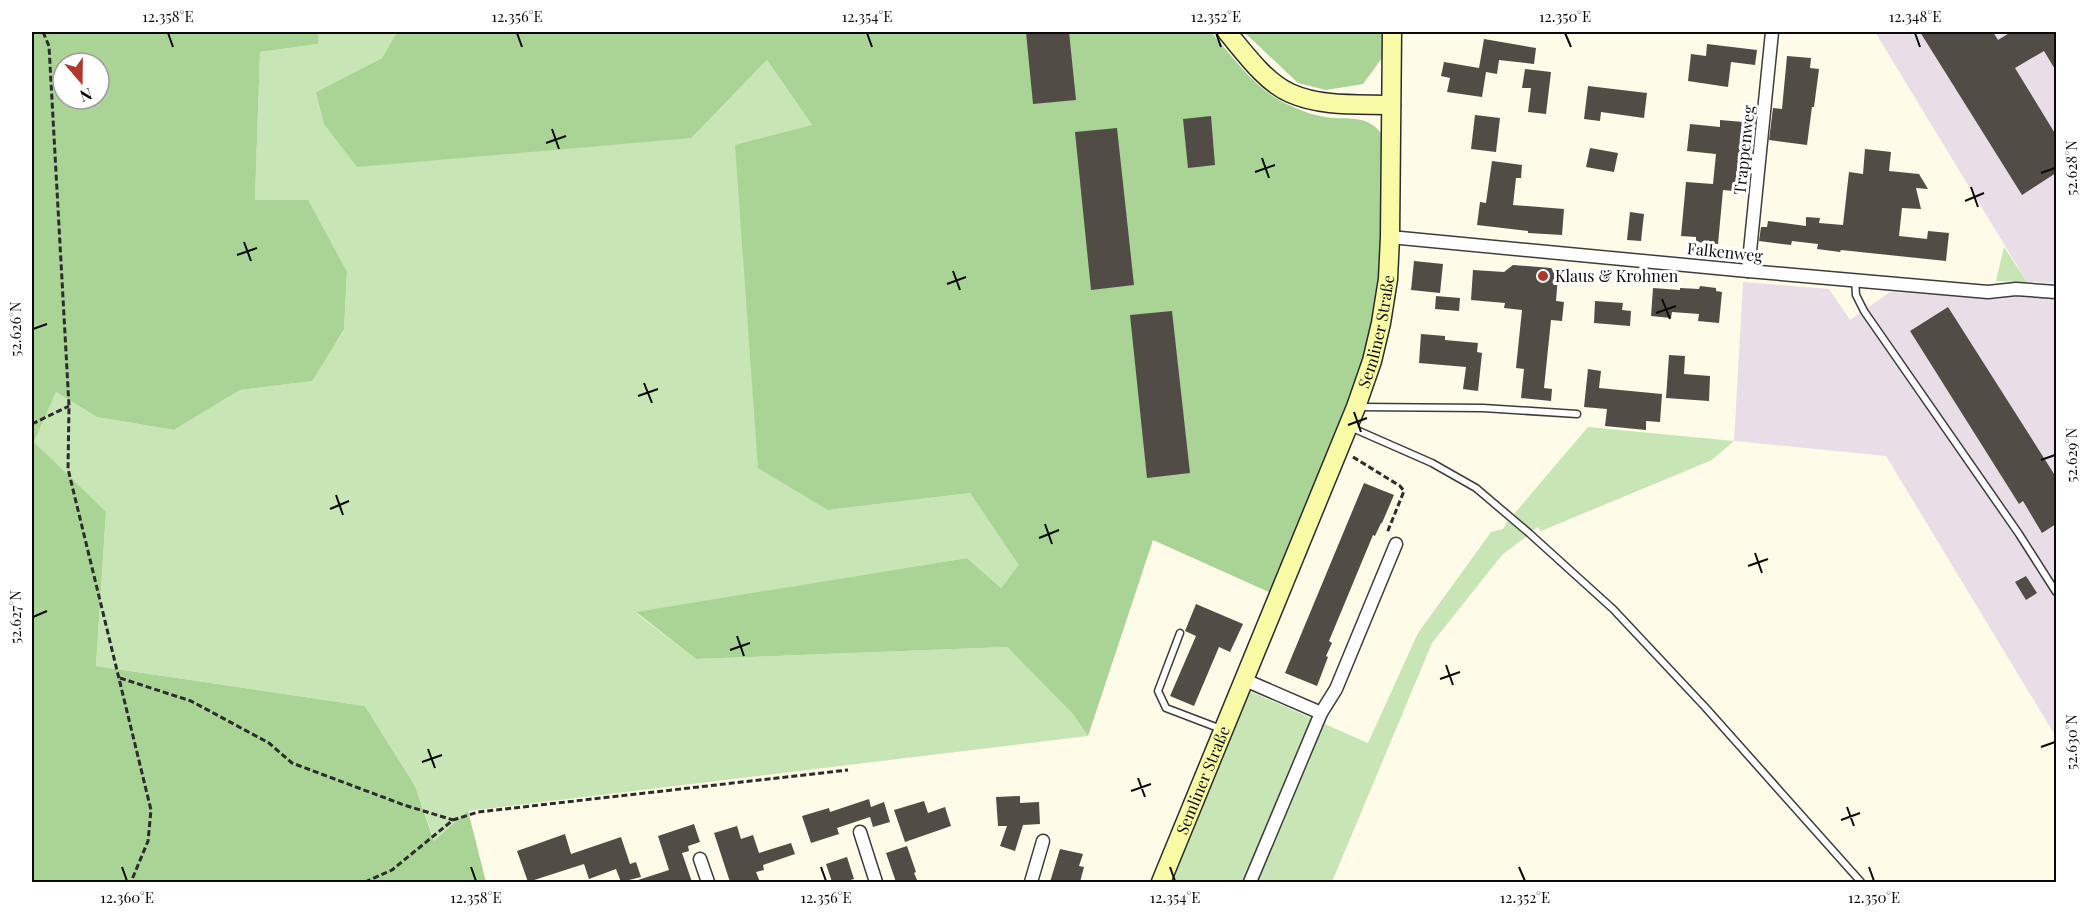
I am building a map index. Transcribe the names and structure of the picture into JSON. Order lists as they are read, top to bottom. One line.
{"streets":{"street":["Trappenweg","Falkenweg","Semliner Straße"]},"crossings":[["Trappenweg","Falkenweg"],["Falkenweg","Semliner Straße"]],"places":["Klaus & Krohnen"],"north":"bottom","coordinates":["12.358°E","12.356°E","12.354°E","12.352°E","12.350°E","12.348°E","52.628°N","52.626°N","52.629°N","52.627°N","52.630°N","12.360°E"]}
